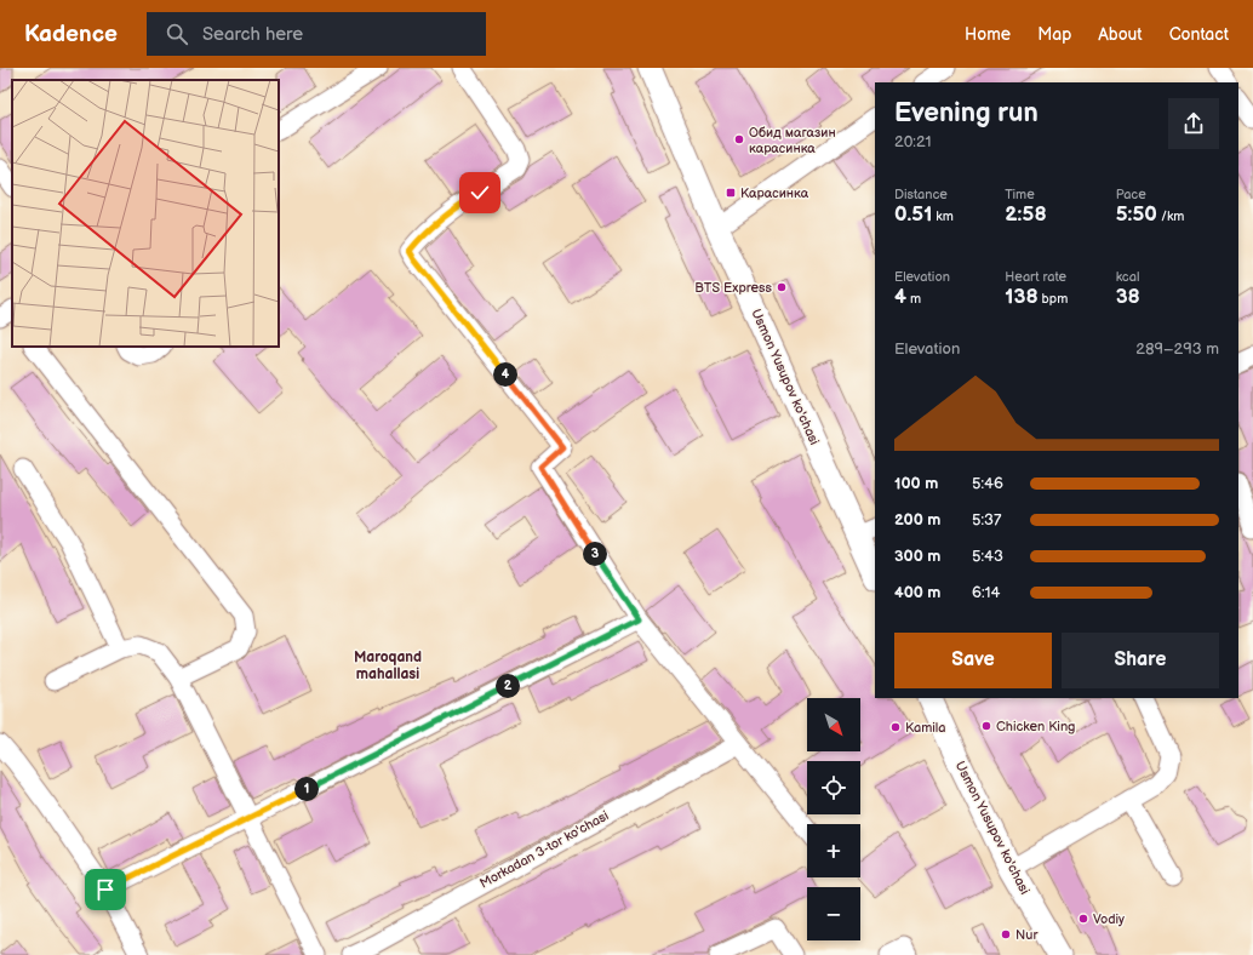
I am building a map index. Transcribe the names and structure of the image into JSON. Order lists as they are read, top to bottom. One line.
{"streets":{"main road":["Usmon Yusupov ko'chasi"],"street":["Morkadan 3-tor ko'chasi"]},"districts":["Maroqand mahallasi"],"places":{"other":["Обид магазин карасинка","BTS Express","Chicken King","Kamila","Vodiy","Nur"],"transit":["Карасинка"]},"north":"bottom right","page":{"header":"Kadence","search":"Search here","nav":["Home","Map","About","Contact"],"heading":["Evening run","20:21"],"stats":[["Distance","0.51 km"],["Time","2:58"],["Pace","5:50 /km"],["Elevation","4 m"],["Heart rate","138 bpm"],["kcal","38"]],"chart":["Elevation","289–293 m"],"pins":["4","3","2","1"],"list":[{"name":"100 m","note":"5:46"},{"name":"200 m","note":"5:37"},{"name":"300 m","note":"5:43"},{"name":"400 m","note":"6:14"}],"buttons":["Save","Share"],"map_buttons":["+","−"]}}
